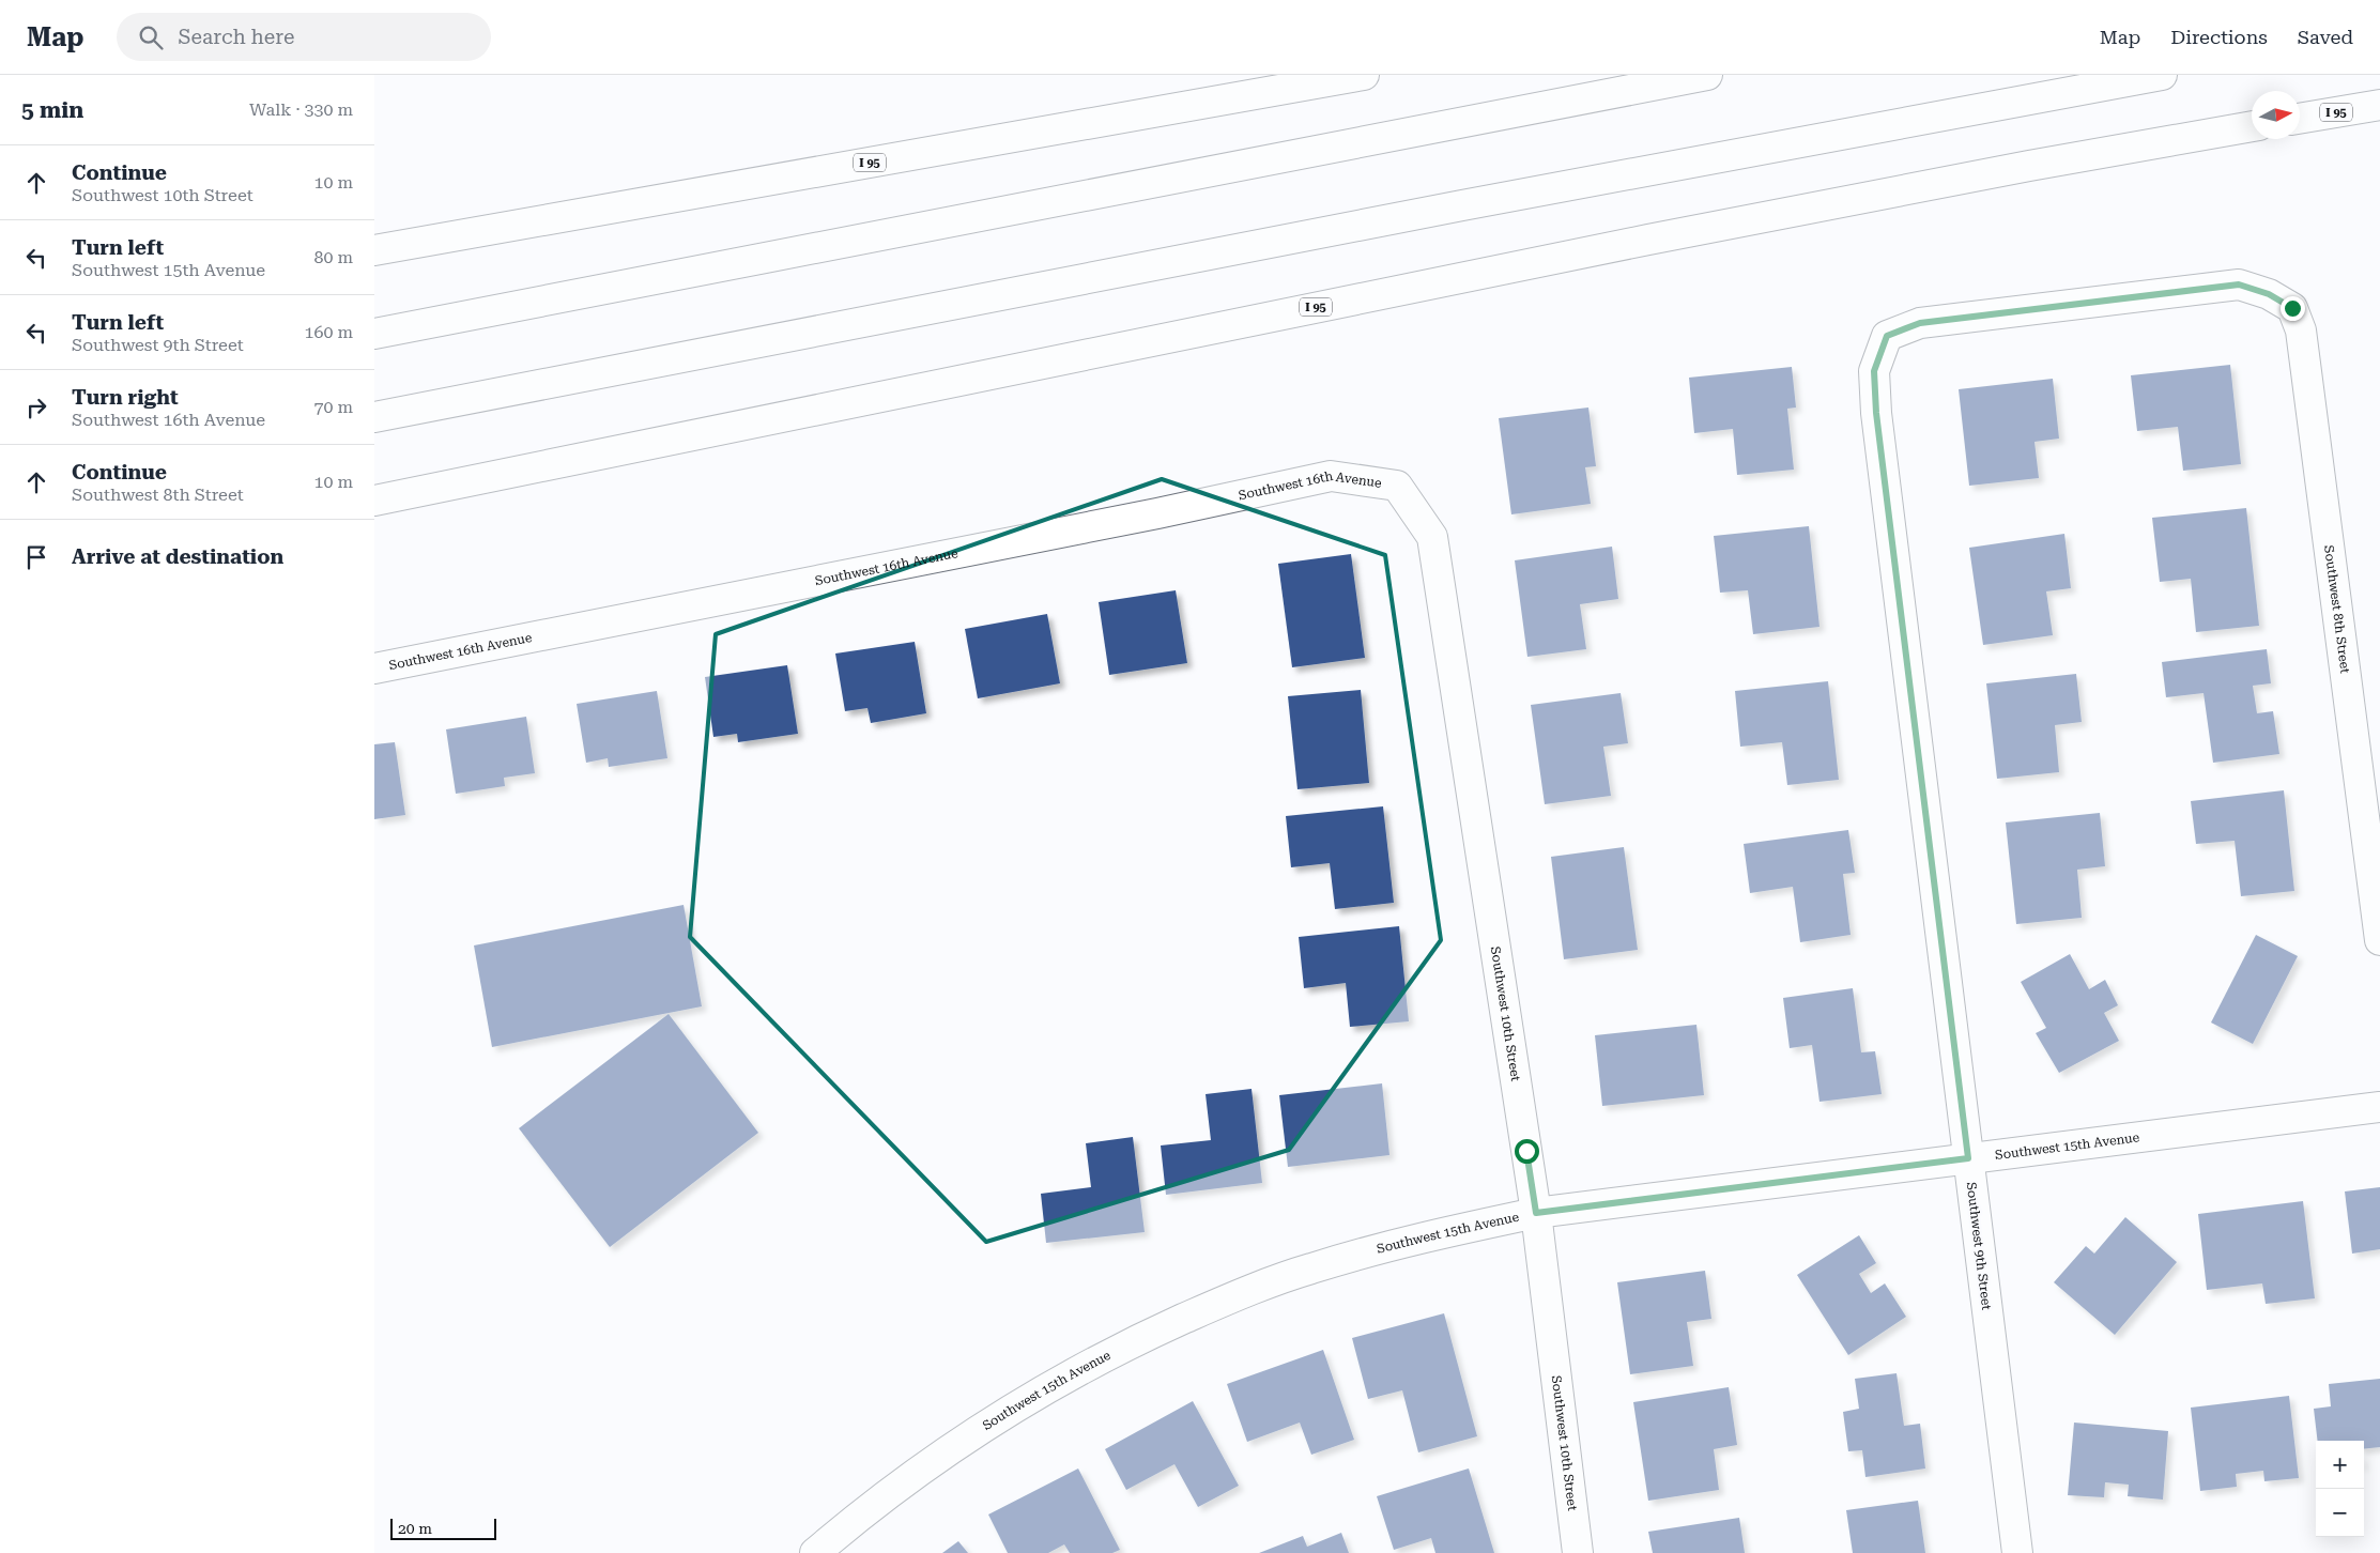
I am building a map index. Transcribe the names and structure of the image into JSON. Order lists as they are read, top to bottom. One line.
{"streets":{"main road":["I 95","Southwest 16th Avenue","Southwest 8th Street","Southwest 10th Street","Southwest 15th Avenue","Southwest 9th Street"]},"crossings":[["Southwest 16th Avenue","Southwest 10th Street"],["Southwest 8th Street","Southwest 9th Street"],["Southwest 10th Street","Southwest 15th Avenue"],["Southwest 15th Avenue","Southwest 9th Street"]],"scale_bar":"20 m","north":"right","page":{"header":"Map","search":"Search here","nav":["Map","Directions","Saved"],"heading":["5 min","Walk · 330 m"],"list":[["Continue","Southwest 10th Street","10 m"],["Turn left","Southwest 15th Avenue","80 m"],["Turn left","Southwest 9th Street","160 m"],["Turn right","Southwest 16th Avenue","70 m"],["Continue","Southwest 8th Street","10 m"],"Arrive at destination"],"map_buttons":["+","−"],"scale":"20 m"}}
